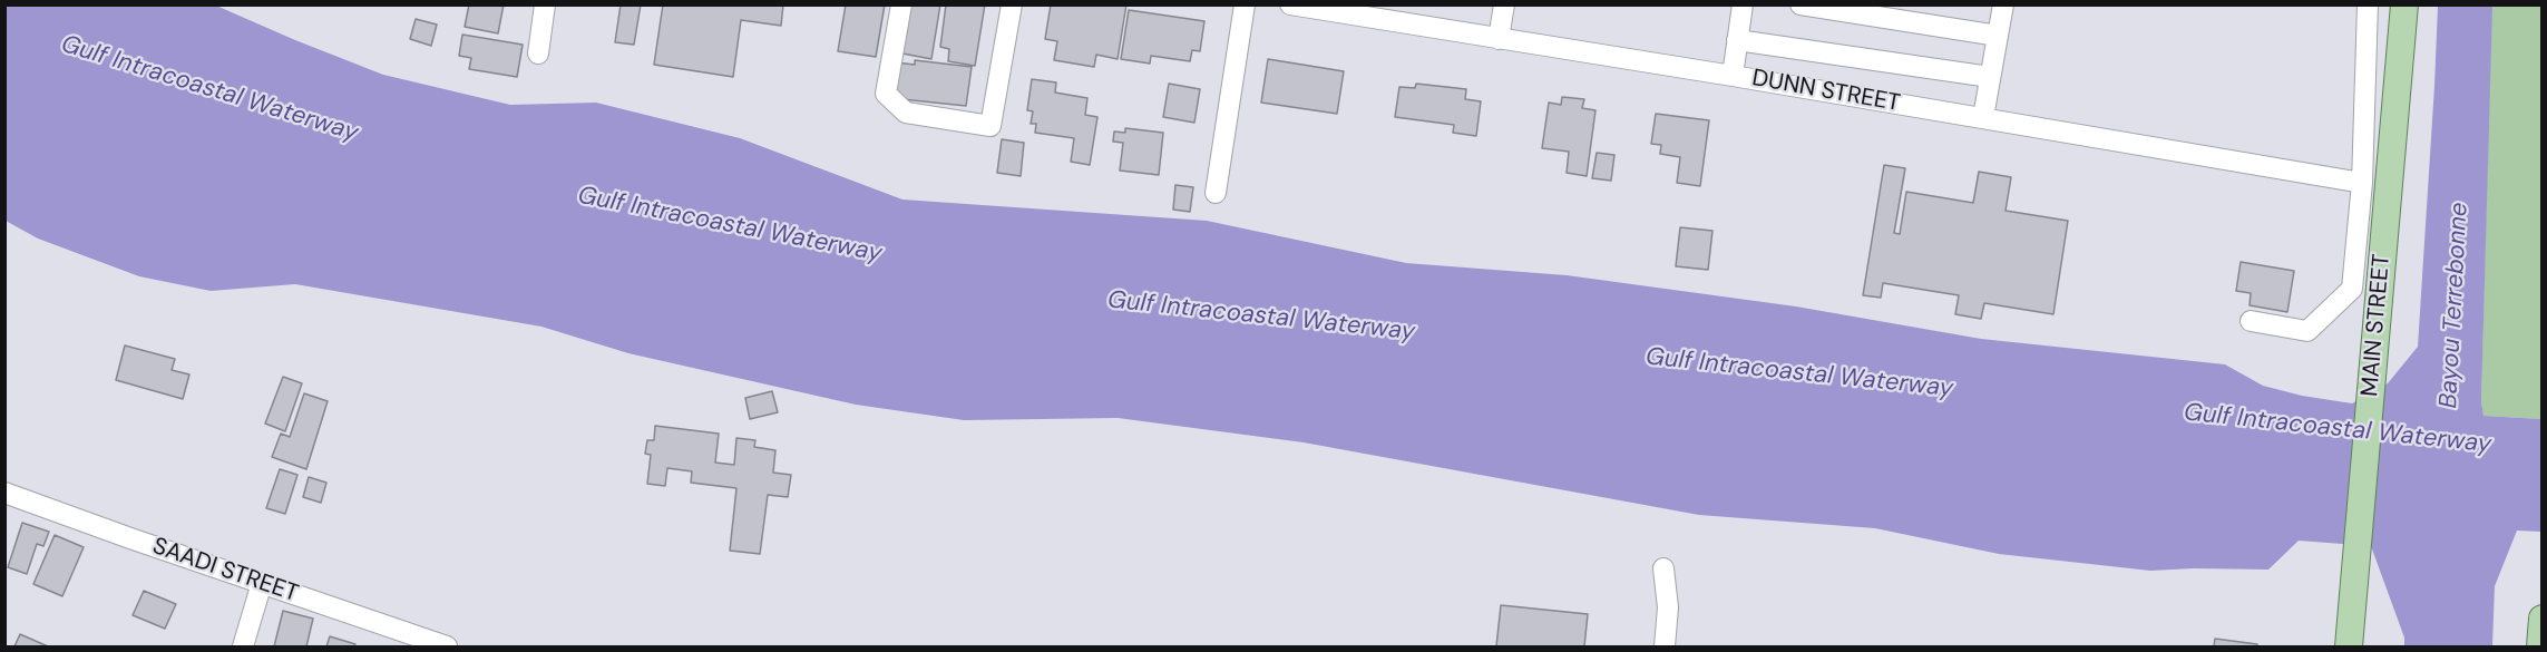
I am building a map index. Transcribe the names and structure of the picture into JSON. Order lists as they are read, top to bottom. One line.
{"streets":{"main road":["MAIN STREET"],"street":["DUNN STREET","SAADI STREET"]},"crossings":[["DUNN STREET","MAIN STREET"]],"water":["Gulf Intracoastal Waterway","Bayou Terrebonne"]}
